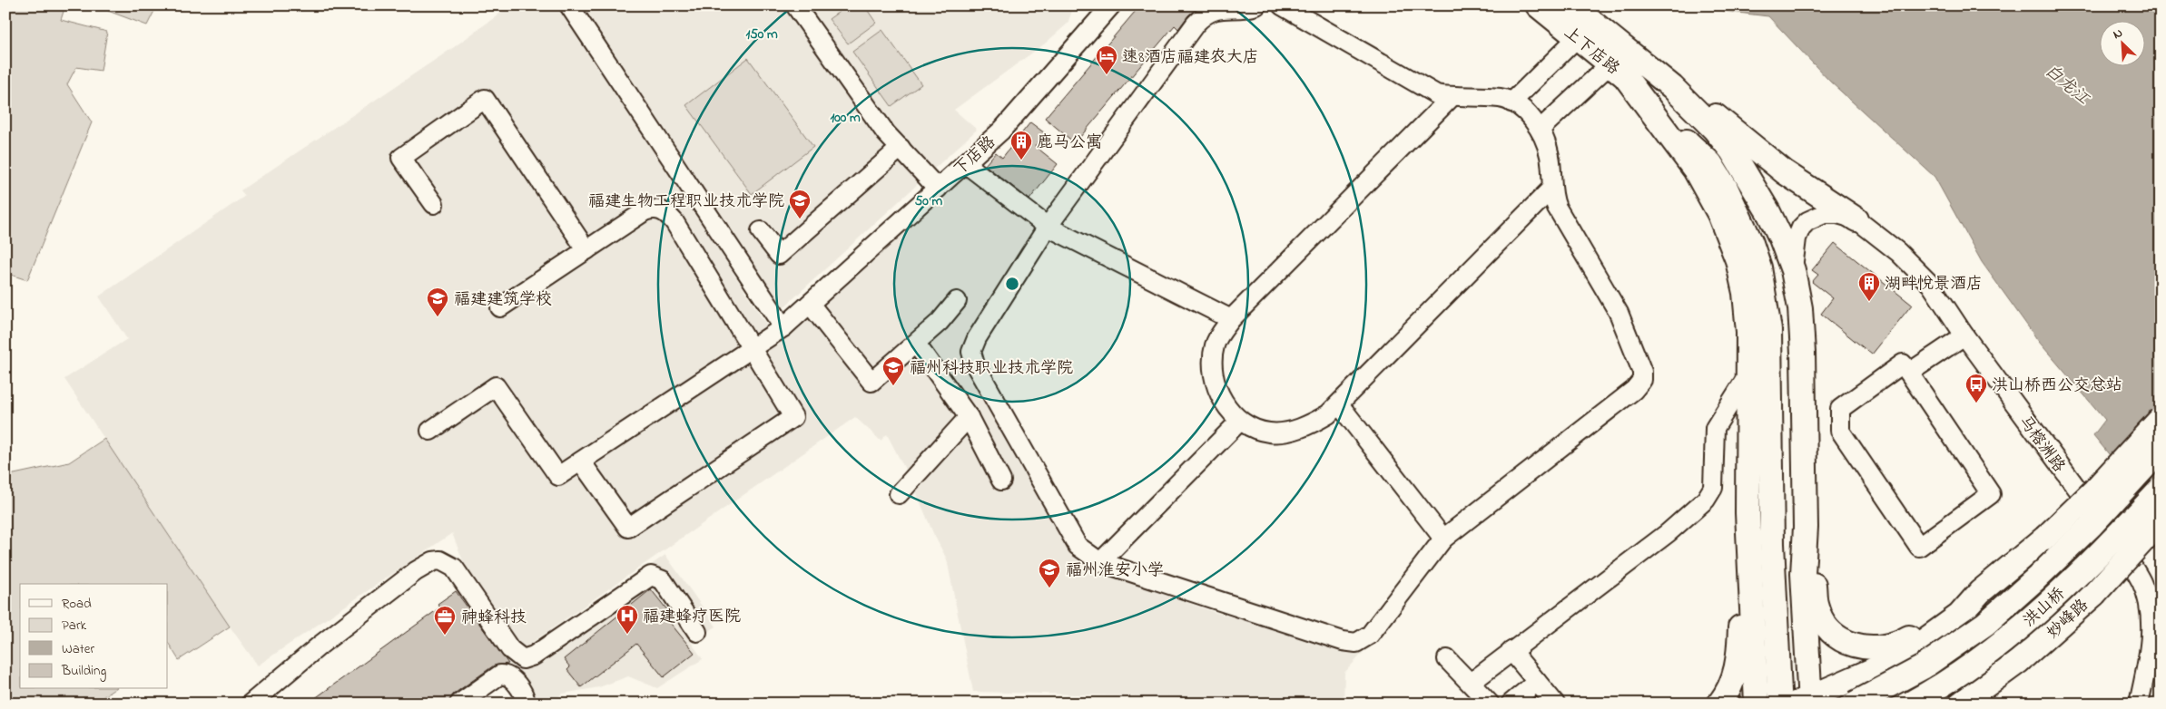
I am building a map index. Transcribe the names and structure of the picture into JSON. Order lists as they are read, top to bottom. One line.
{"streets":{"main road":["上下店路","洪山桥","妙峰路"],"street":["下店路","马榕洲路"]},"water":["白龙江"],"places":{"hotel":["速8酒店福建农大店"],"building":["鹿马公寓","湖畔悦景酒店"],"school or university":["福建生物工程职业技术学院","福建建筑学校","福州科技职业技术学院","福州淮安小学"],"bus stop":["洪山桥西公交总站"],"hospital":["福建蜂疗医院"],"office":["神蜂科技"]},"legend":["Road","Park","Water","Building"],"north":"top left","rings":["150 m","100 m","50 m"]}
